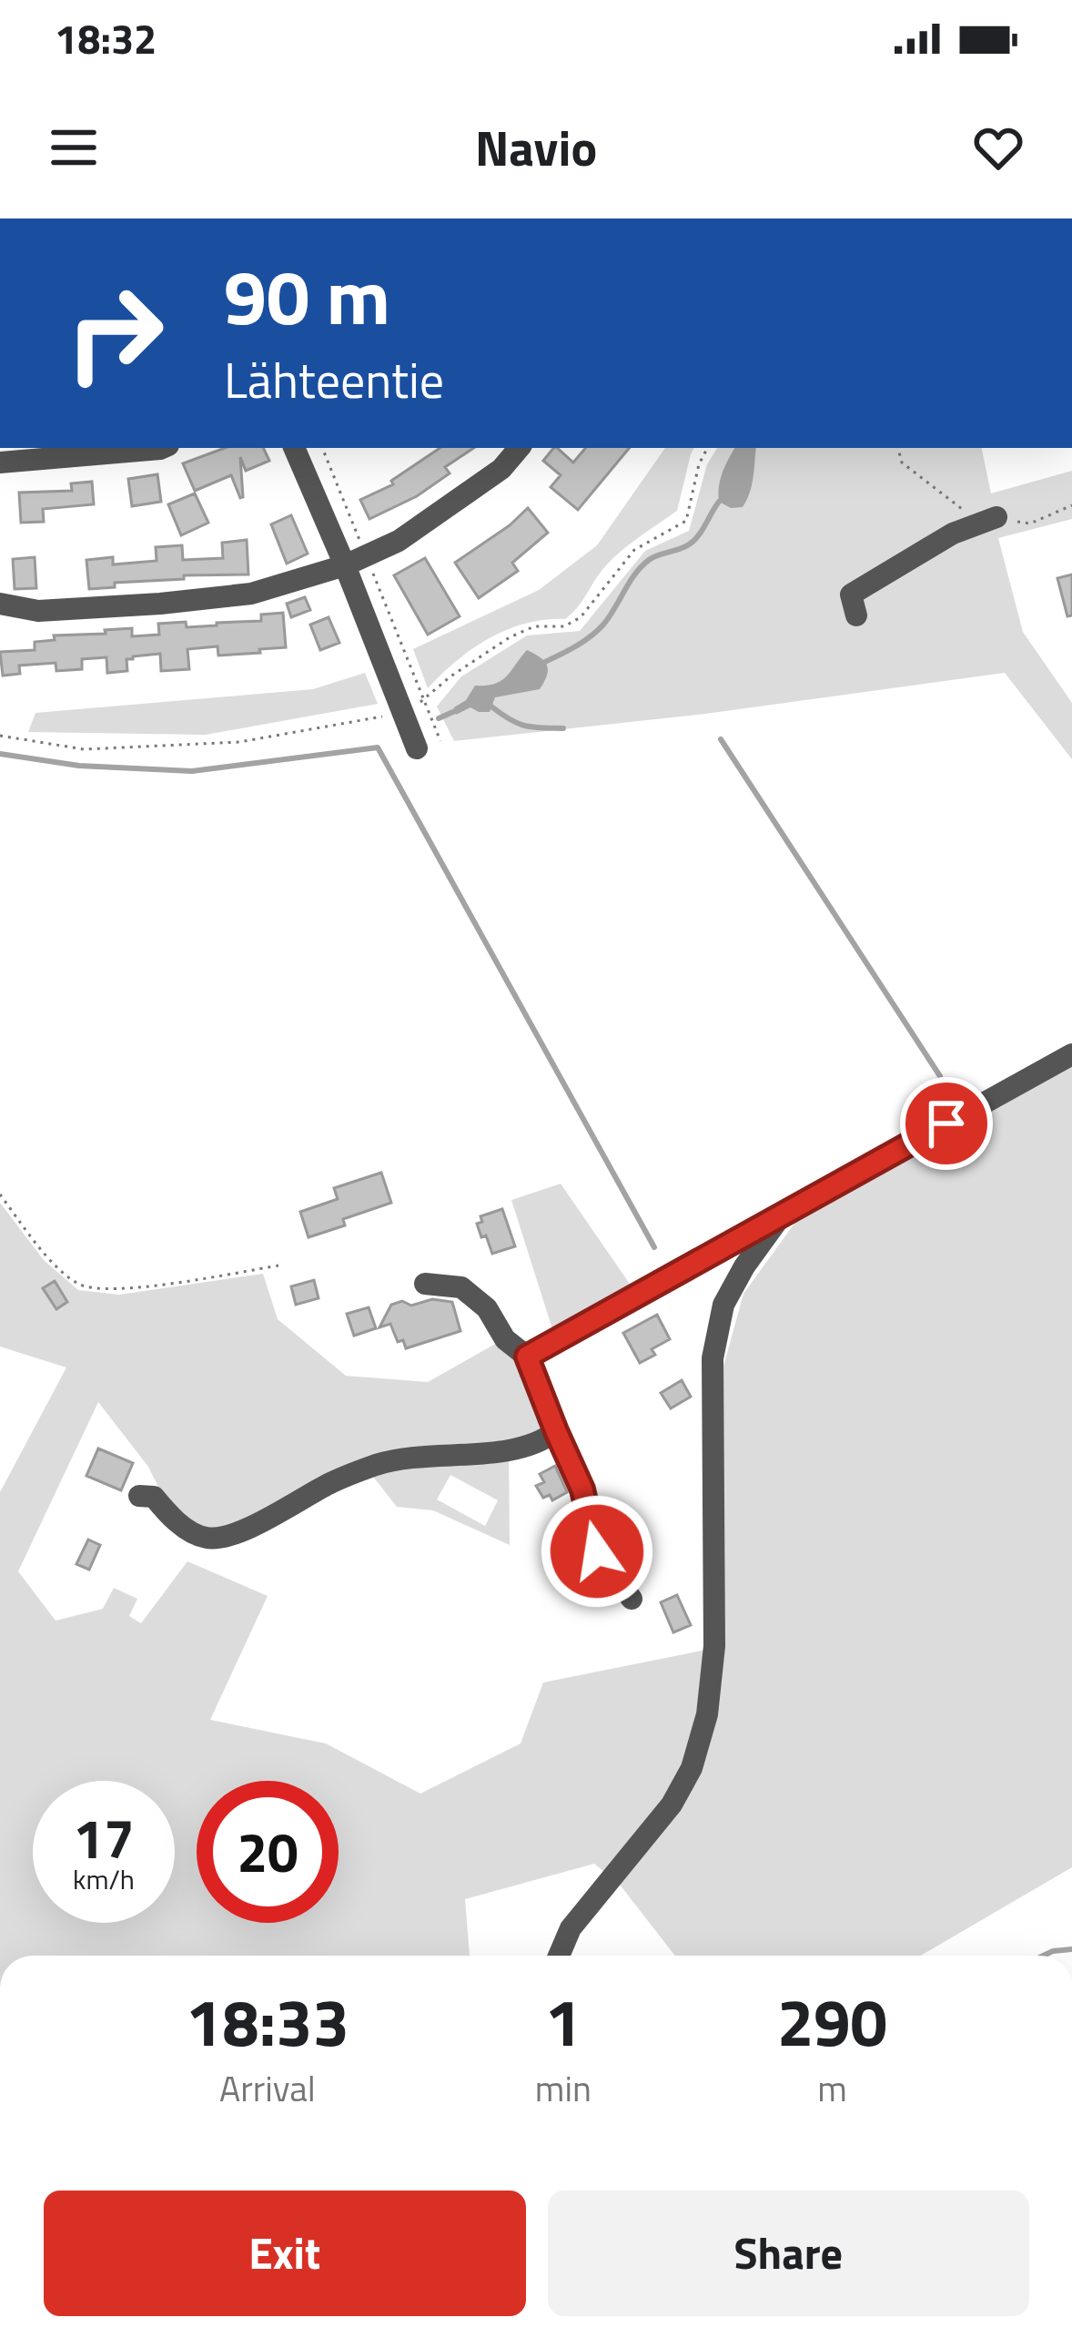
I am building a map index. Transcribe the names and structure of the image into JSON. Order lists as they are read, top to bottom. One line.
{"page":{"status":"18:32","header":"Navio","turn":["90 m","Lähteentie"],"speed":"17 km/h","limit":"20","eta":["18:33","Arrival","1","min","290","m"],"buttons":["Exit","Share"]}}
